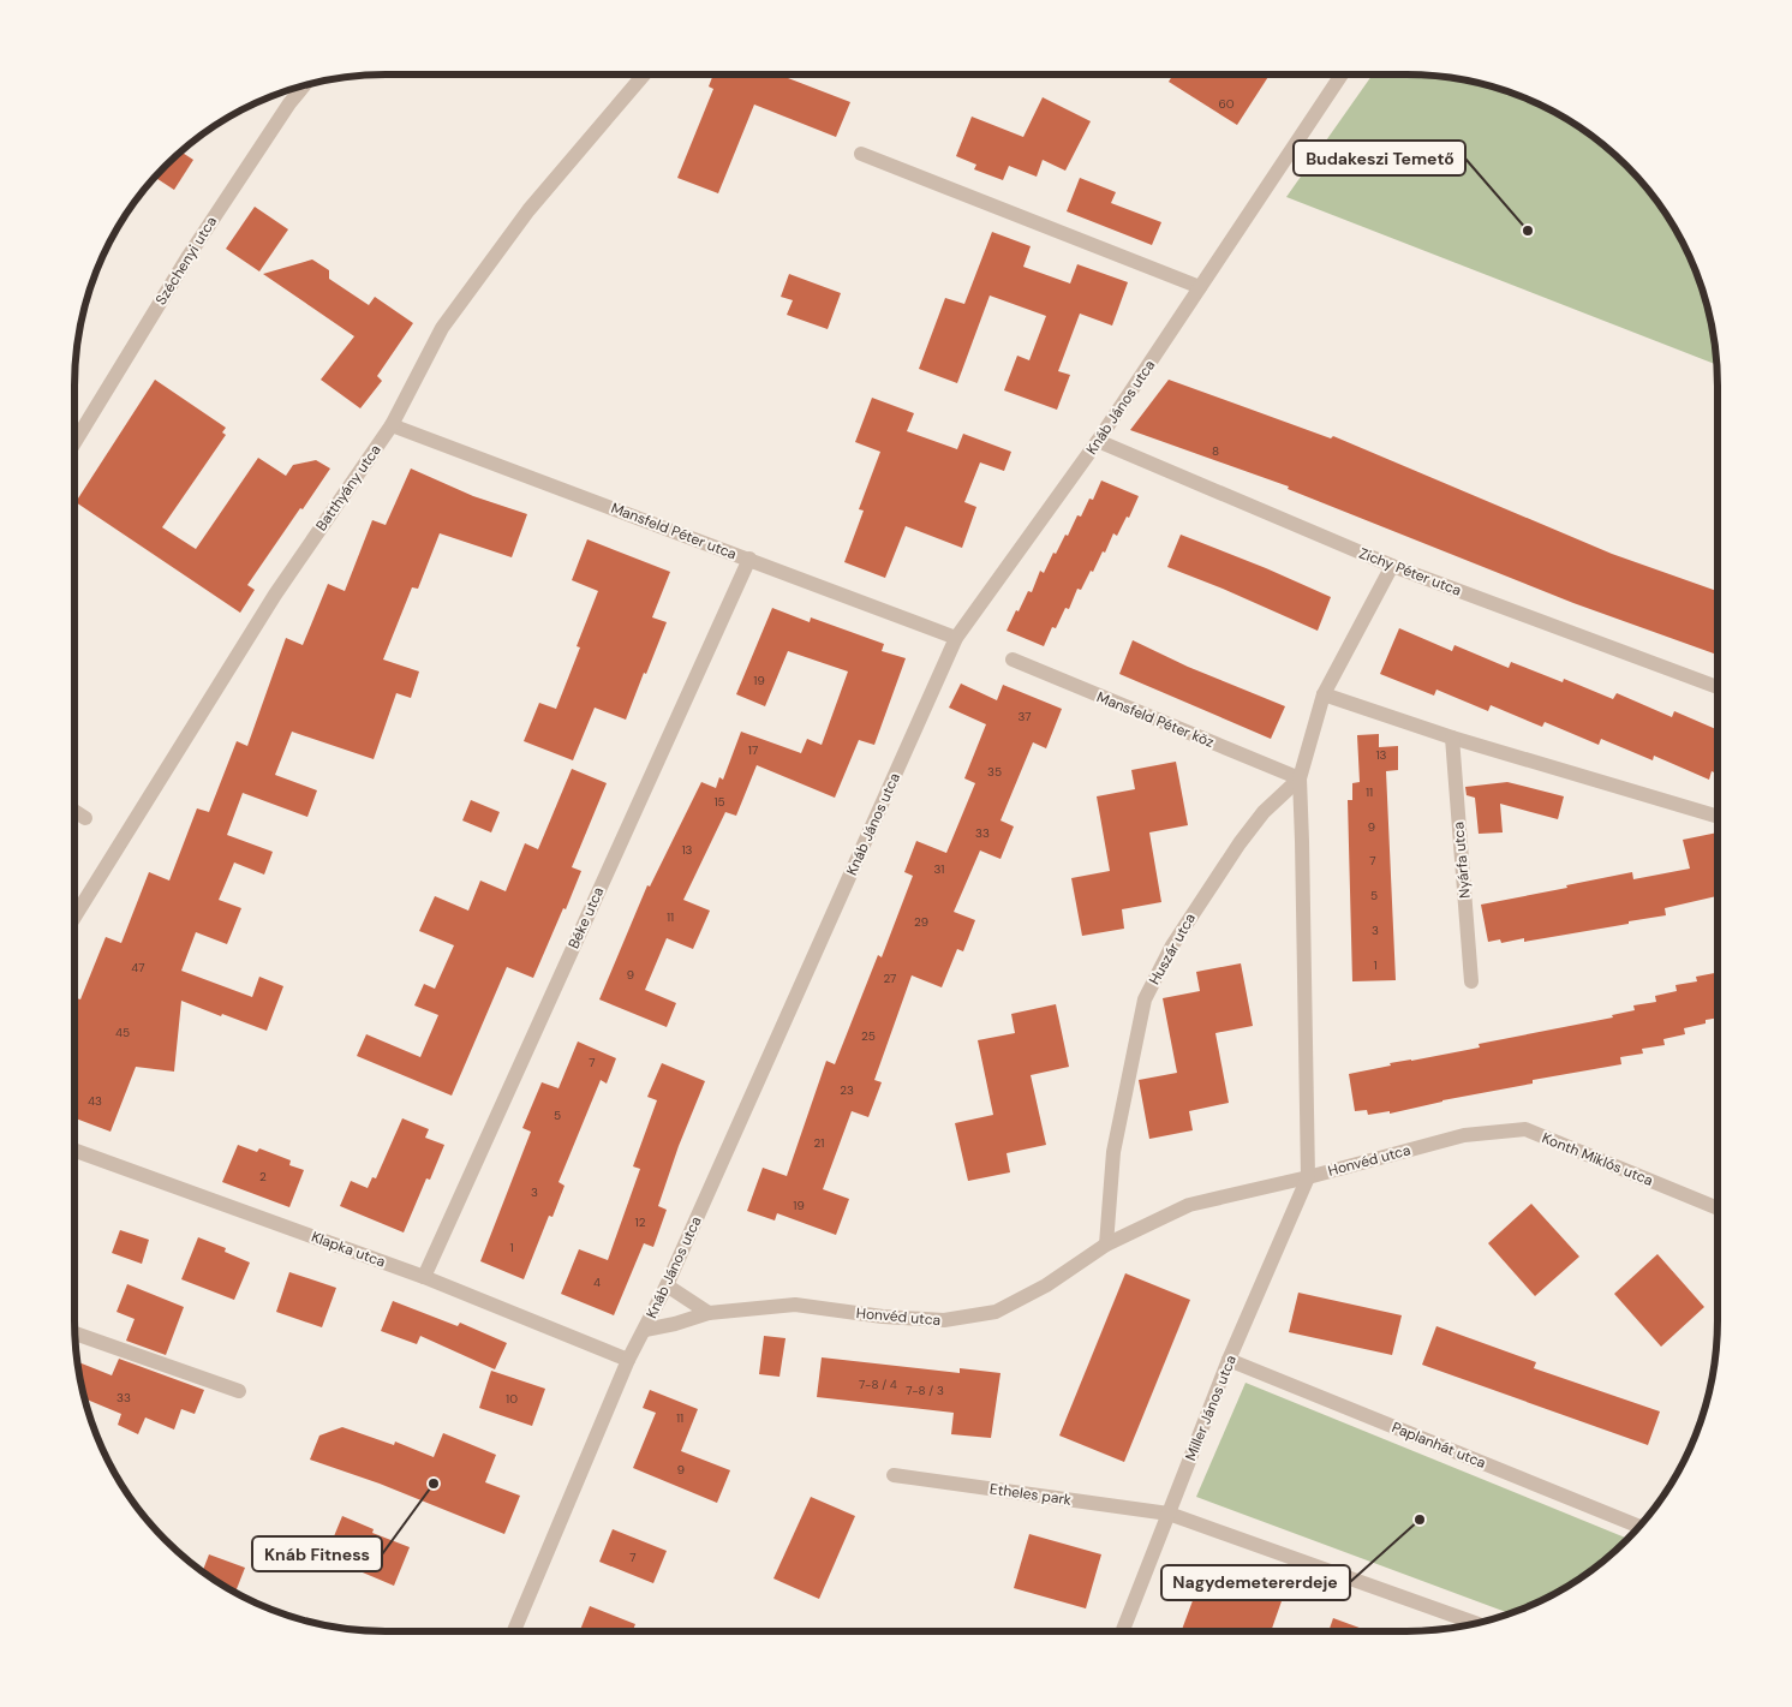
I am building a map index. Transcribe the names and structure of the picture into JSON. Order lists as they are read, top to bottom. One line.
{"streets":{"street":["Széchenyi utca","Knáb János utca","Batthyány utca","Mansfeld Péter utca","Zichy Péter utca","Mansfeld Péter köz","Nyárfa utca","Béke utca","Huszár utca","Konth Miklós utca","Honvéd utca","Klapka utca","Miller János utca","Paplanhát utca","Etheles park"]},"crossings":[["Knáb János utca","Mansfeld Péter utca"],["Knáb János utca","Zichy Péter utca"],["Knáb János utca","Honvéd utca"],["Knáb János utca","Klapka utca"],["Batthyány utca","Mansfeld Péter utca"],["Mansfeld Péter utca","Béke utca"],["Mansfeld Péter köz","Huszár utca"],["Béke utca","Klapka utca"],["Huszár utca","Honvéd utca"],["Konth Miklós utca","Honvéd utca"],["Honvéd utca","Miller János utca"],["Miller János utca","Paplanhát utca"],["Miller János utca","Etheles park"]],"places":["Budakeszi Temető","Knáb Fitness","Nagydemetererdeje"],"house_numbers":["60","8","19","37","17","13","35","11","15","9","33","13","7","31","5","11","29","3","1","47","9","27","45","25","7","23","43","5","21","2","3","19","12","1","4","7-8 / 4","7-8 / 3","33","10","11","9","7"]}
